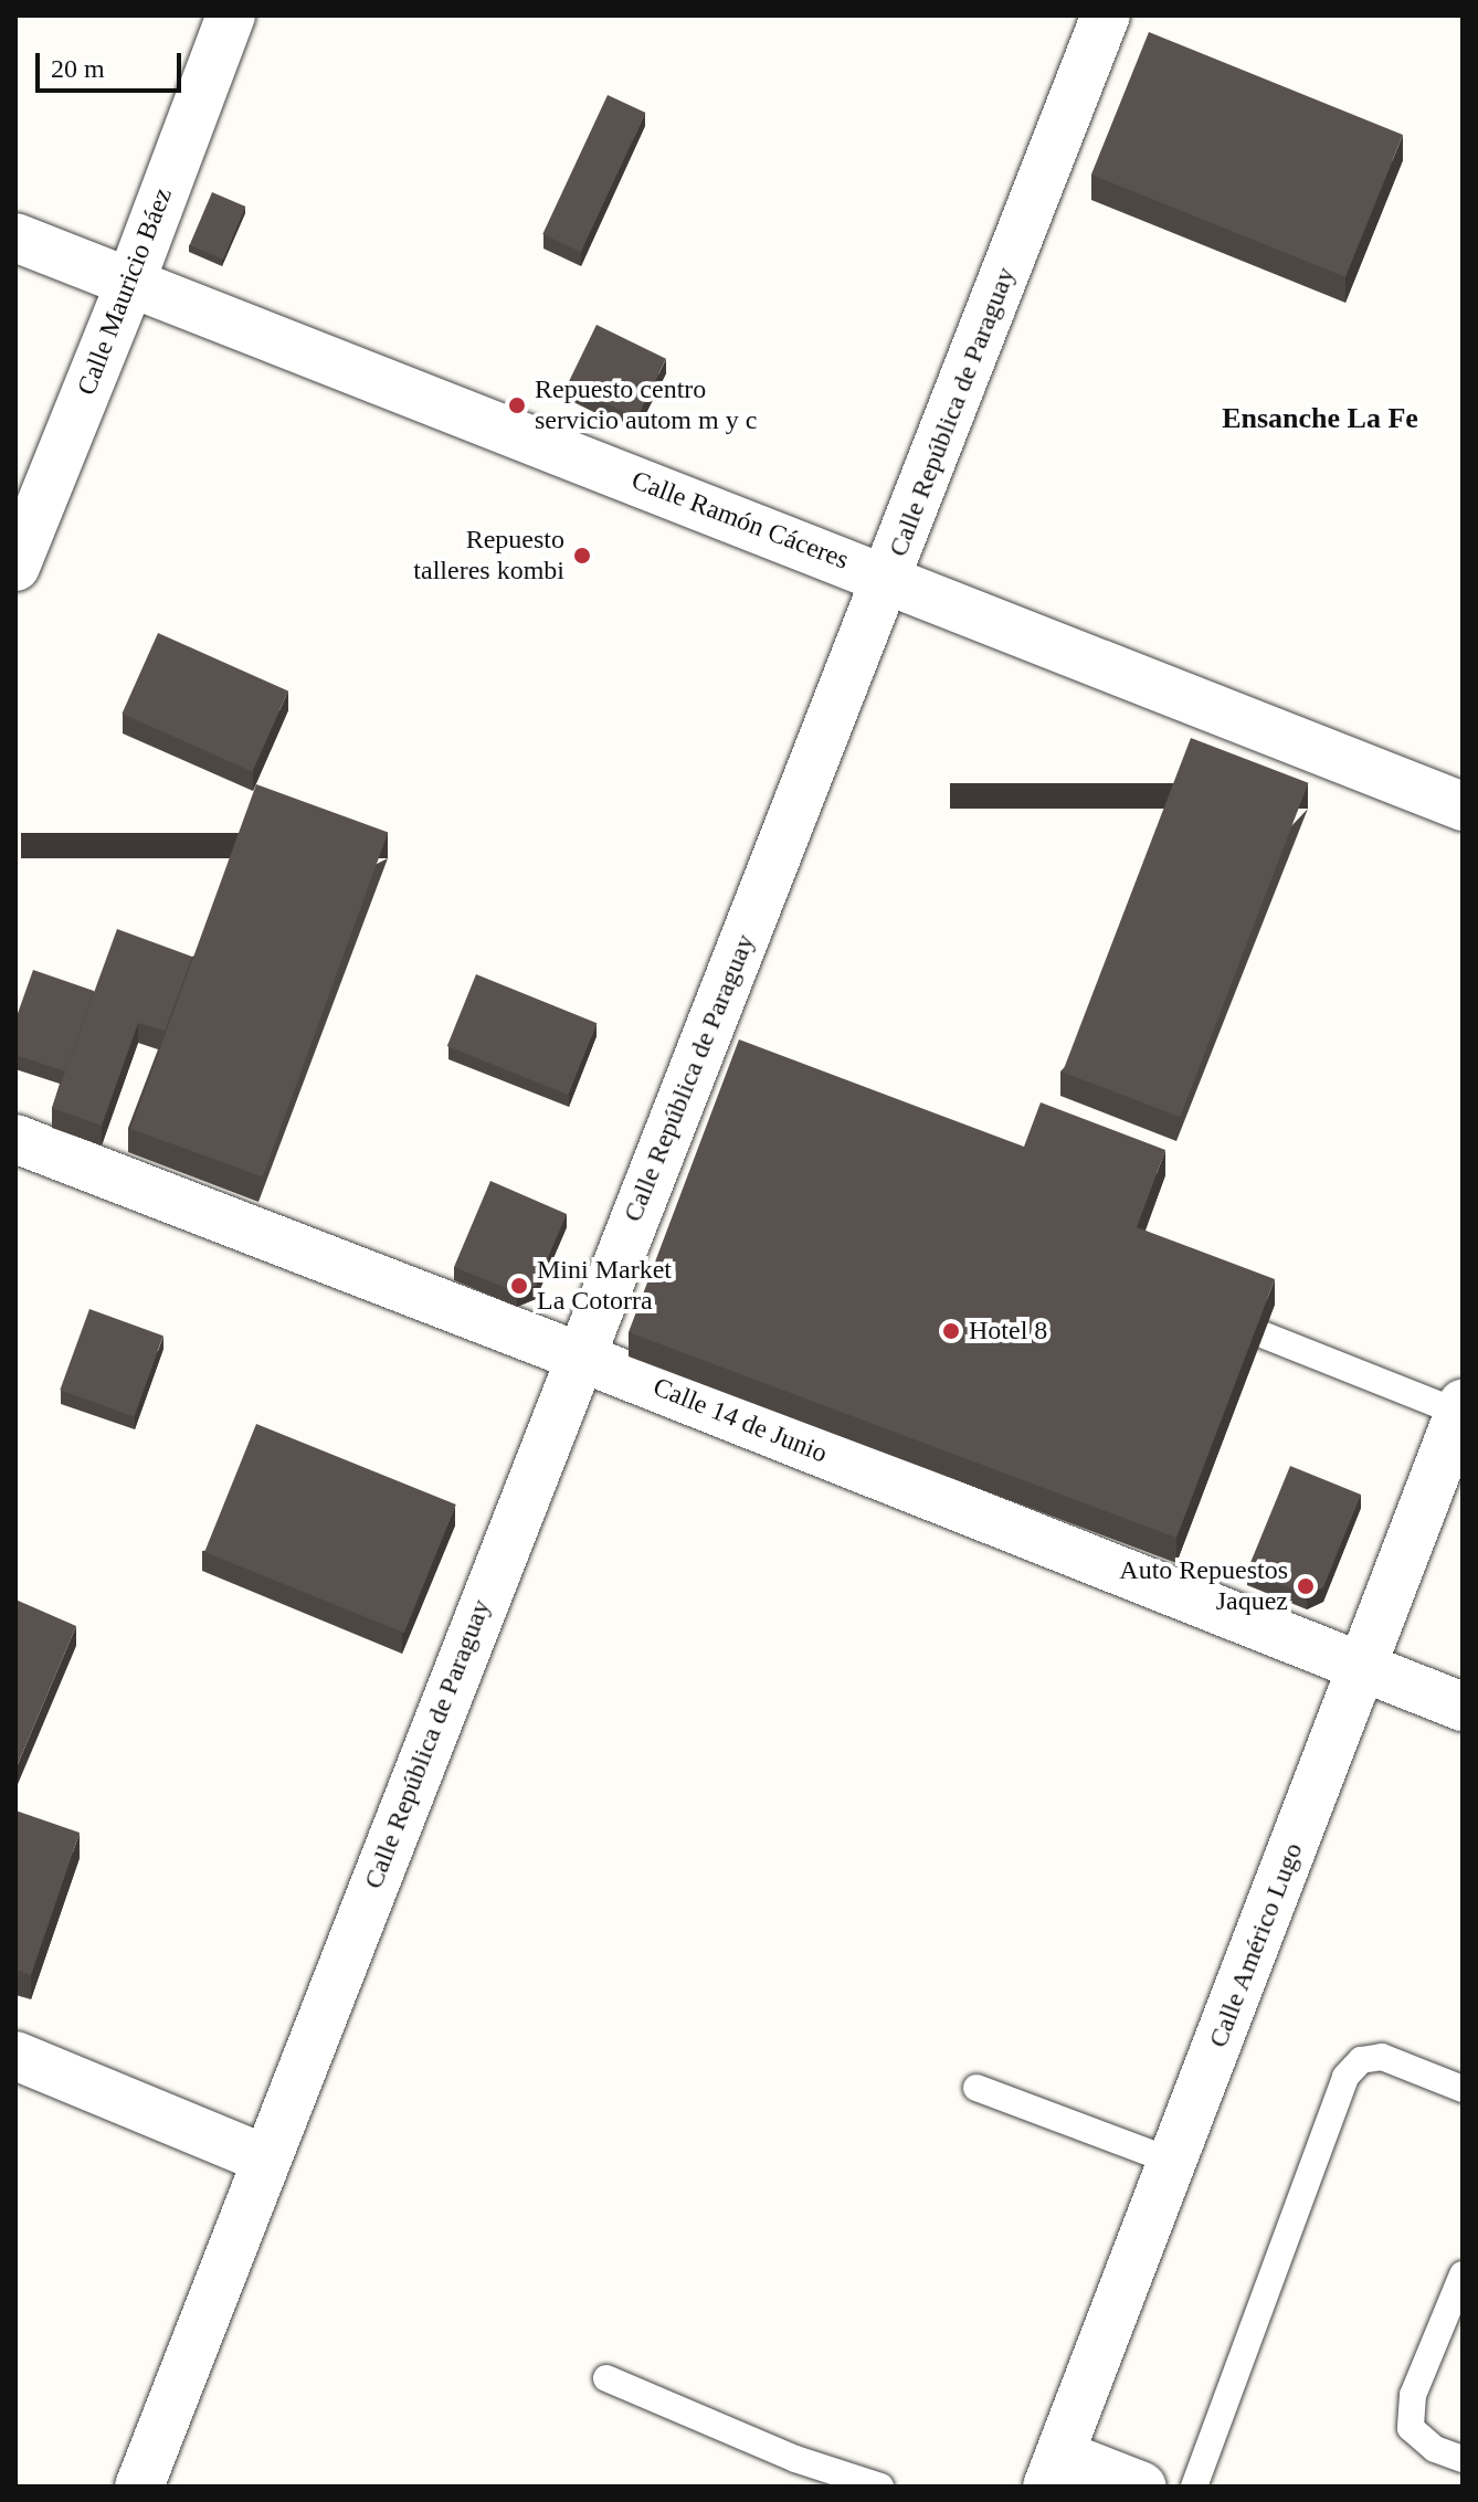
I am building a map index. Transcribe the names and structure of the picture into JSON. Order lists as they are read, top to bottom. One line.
{"streets":{"street":["Calle Mauricio Báez","Calle República de Paraguay","Calle Ramón Cáceres","Calle 14 de Junio","Calle Américo Lugo"]},"crossings":[["Calle Mauricio Báez","Calle Ramón Cáceres"],["Calle República de Paraguay","Calle Ramón Cáceres"],["Calle República de Paraguay","Calle 14 de Junio"],["Calle 14 de Junio","Calle Américo Lugo"]],"districts":["Ensanche La Fe"],"places":["Repuesto centro servicio autom m y c","Repuesto talleres kombi","Mini Market La Cotorra","Hotel 8","Auto Repuestos Jaquez"],"scale_bar":"20 m"}
